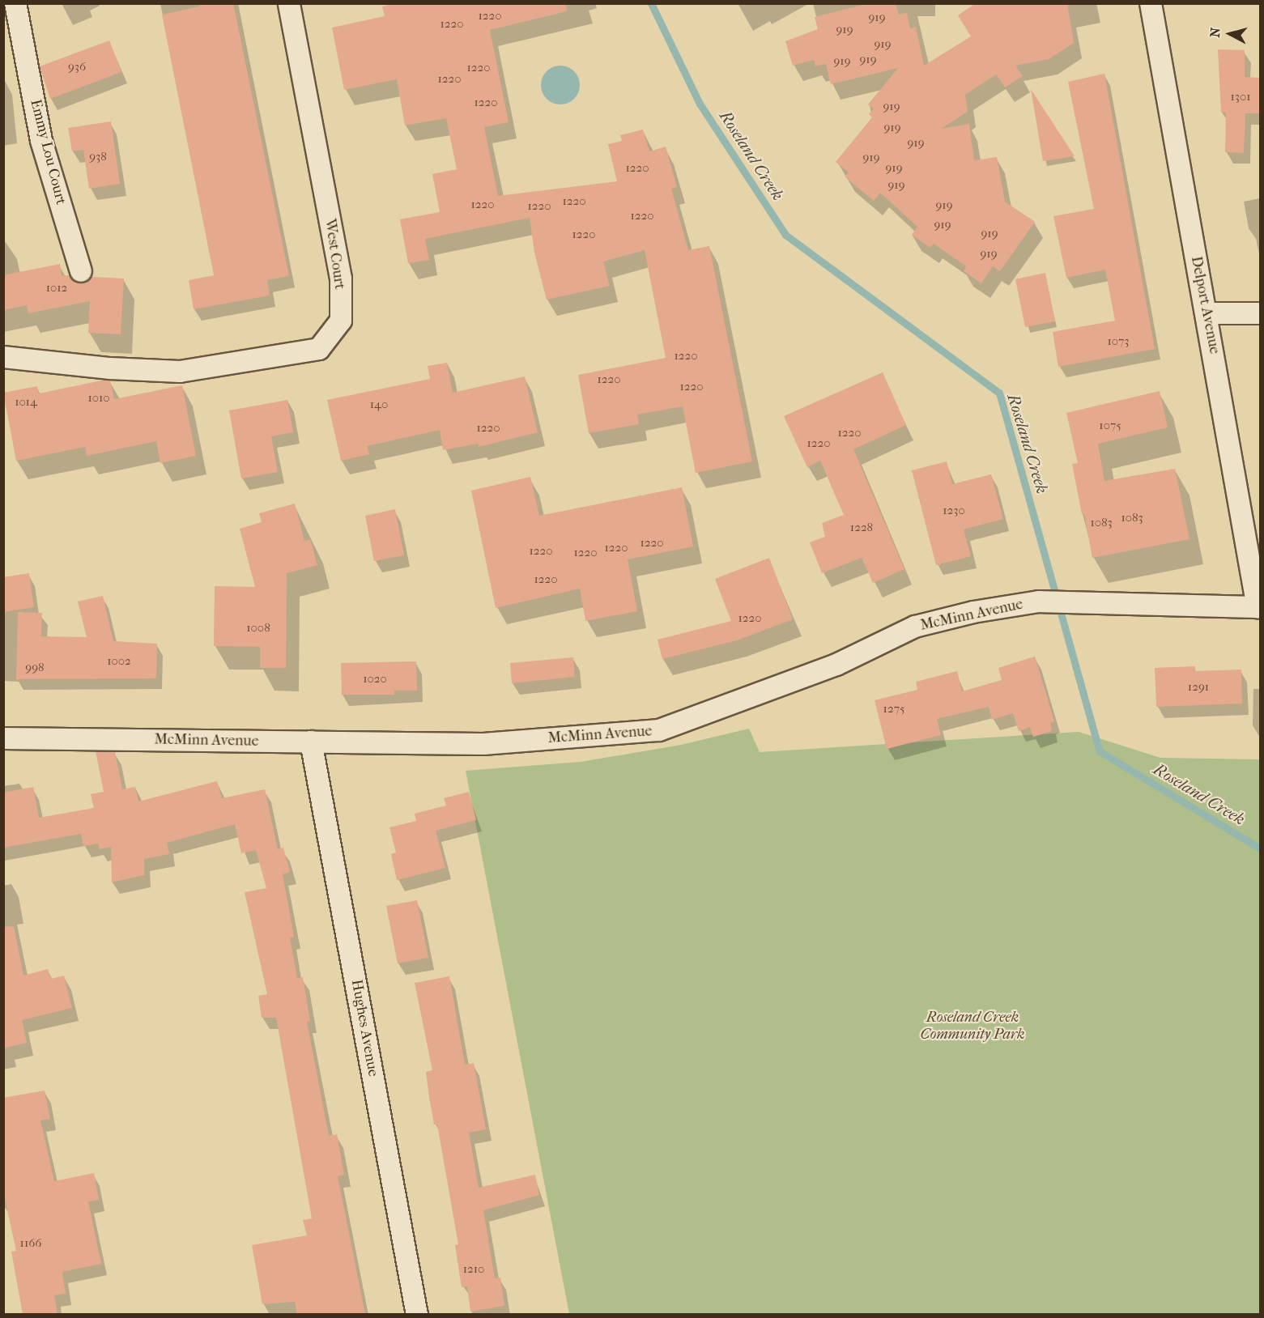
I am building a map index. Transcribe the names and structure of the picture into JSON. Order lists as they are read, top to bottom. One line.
{"streets":{"street":["Emmy Lou Court","West Court","Delport Avenue","McMinn Avenue","Hughes Avenue"]},"crossings":[["Delport Avenue","McMinn Avenue"],["McMinn Avenue","Hughes Avenue"]],"water":["Roseland Creek"],"parks":["Roseland Creek Community Park"],"house_numbers":["1220","919","1220","919","919","919","919","936","1220","1220","1301","1220","919","919","919","938","919","1220","919","919","1220","1220","919","1220","1220","919","919","1220","919","1012","1073","1220","1220","1220","1010","1014","140","1075","1220","1220","1220","1230","1083","1083","1228","1220","1220","1220","1220","1220","1220","1008","1002","998","1020","1291","1275","1166","1210"],"north":"left"}
